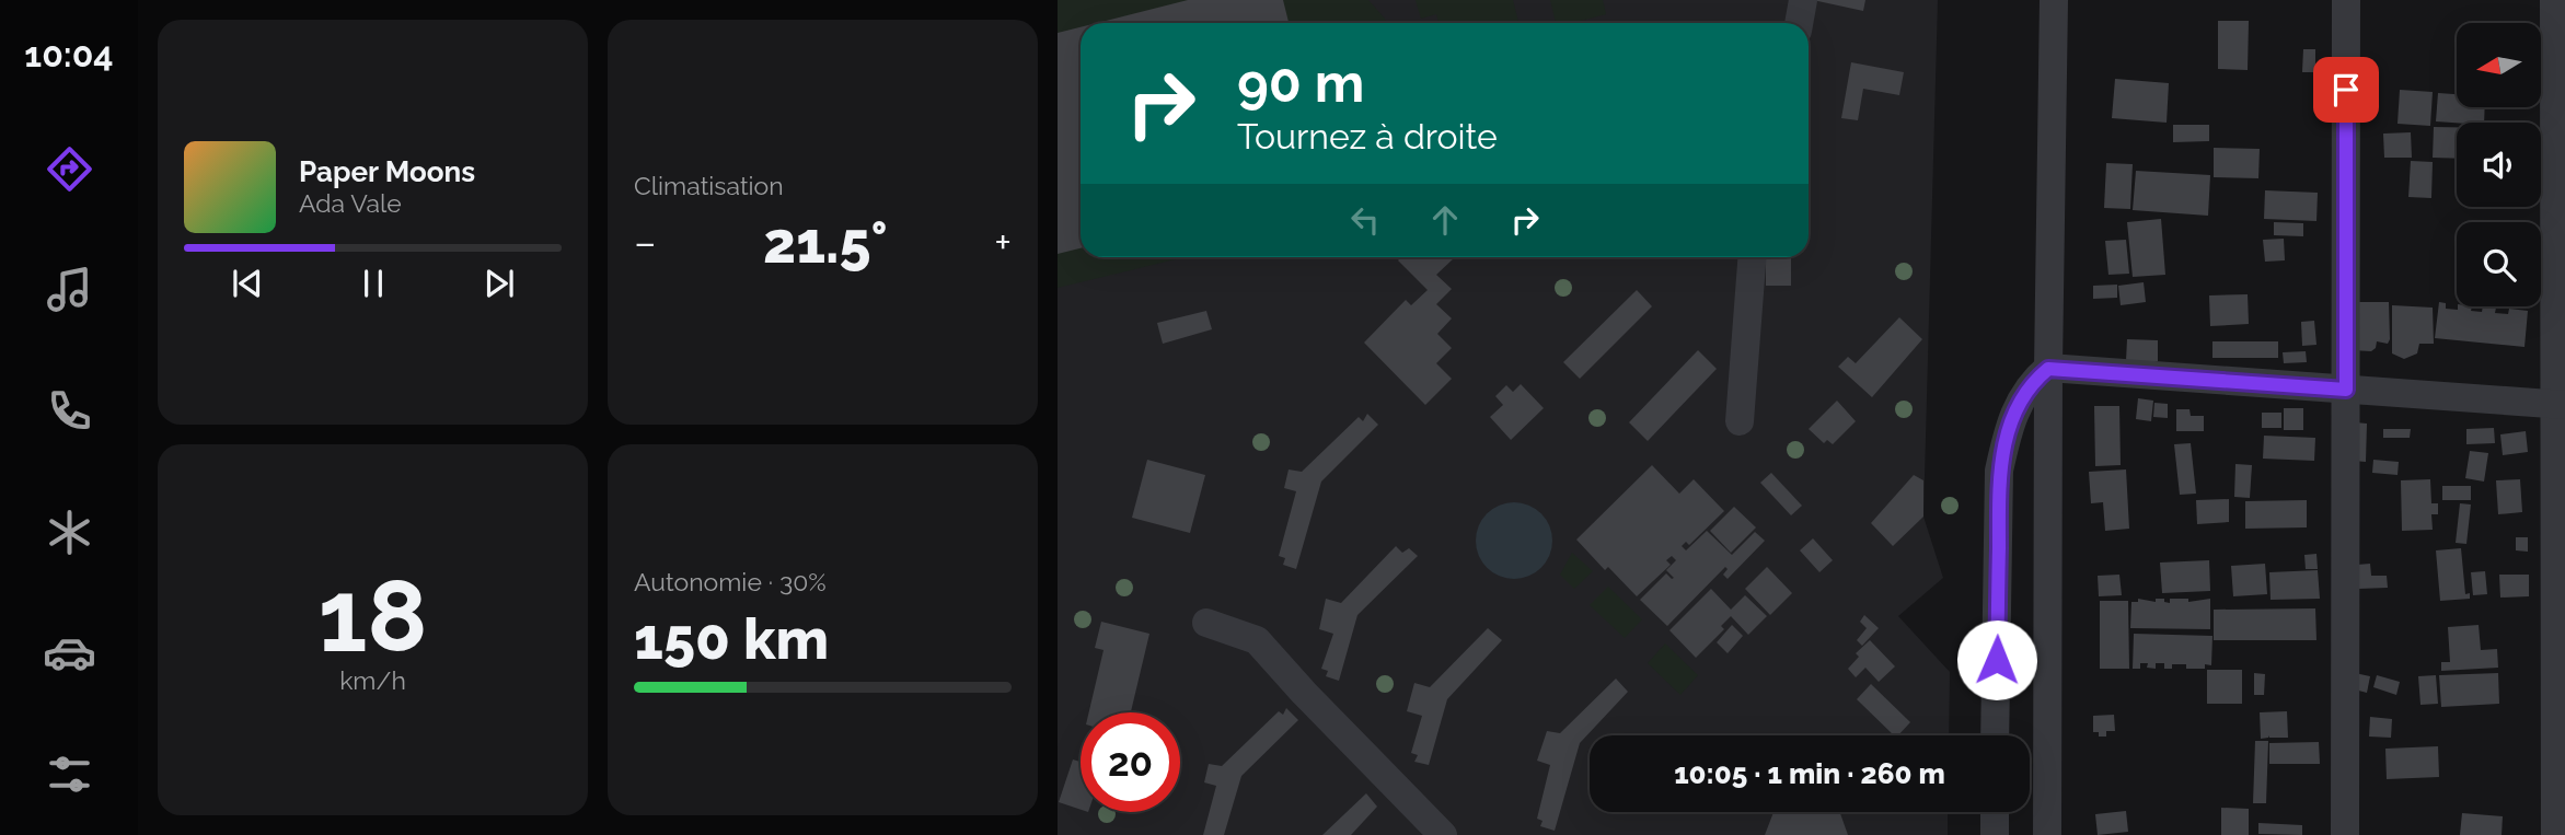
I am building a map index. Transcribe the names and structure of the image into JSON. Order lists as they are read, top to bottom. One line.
{"north":"left","page":{"tabs":"10:04","tile":["Climatisation",["18","km/h"],["Autonomie · 30%","150 km"]],"turn":["90 m","Tournez à droite"],"song":["Paper Moons","Ada Vale"],"heat":["−","21.5°","+"],"limit":"20","trip":"10:05 · 1 min · 260 m"}}
